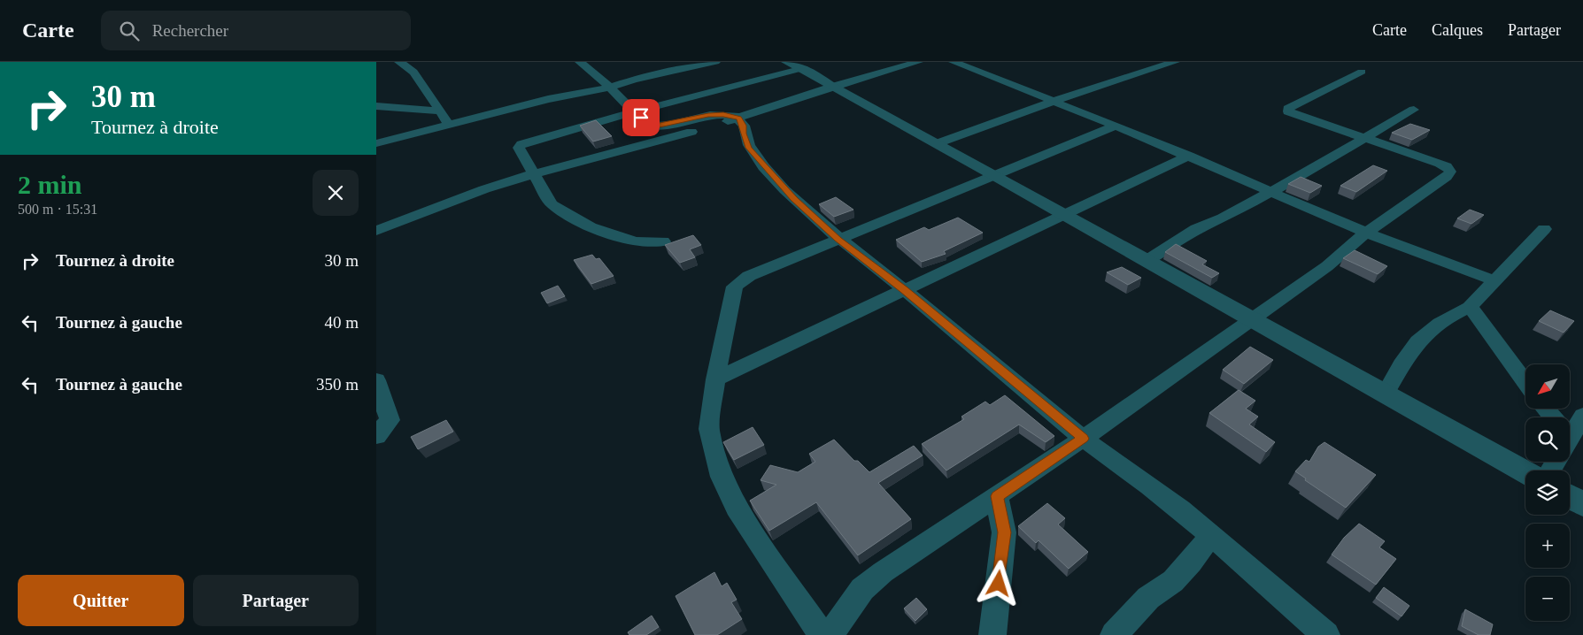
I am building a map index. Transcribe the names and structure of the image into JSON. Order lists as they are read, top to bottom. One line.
{"north":"bottom left","page":{"header":"Carte","search":"Rechercher","nav":["Carte","Calques","Partager"],"turn":["30 m","Tournez à droite"],"heading":["2 min","500 m · 15:31"],"list":[{"name":"Tournez à droite","value":"30 m"},{"name":"Tournez à gauche","value":"40 m"},{"name":"Tournez à gauche","value":"350 m"}],"map_buttons":["+","−"],"buttons":["Quitter","Partager"]}}
